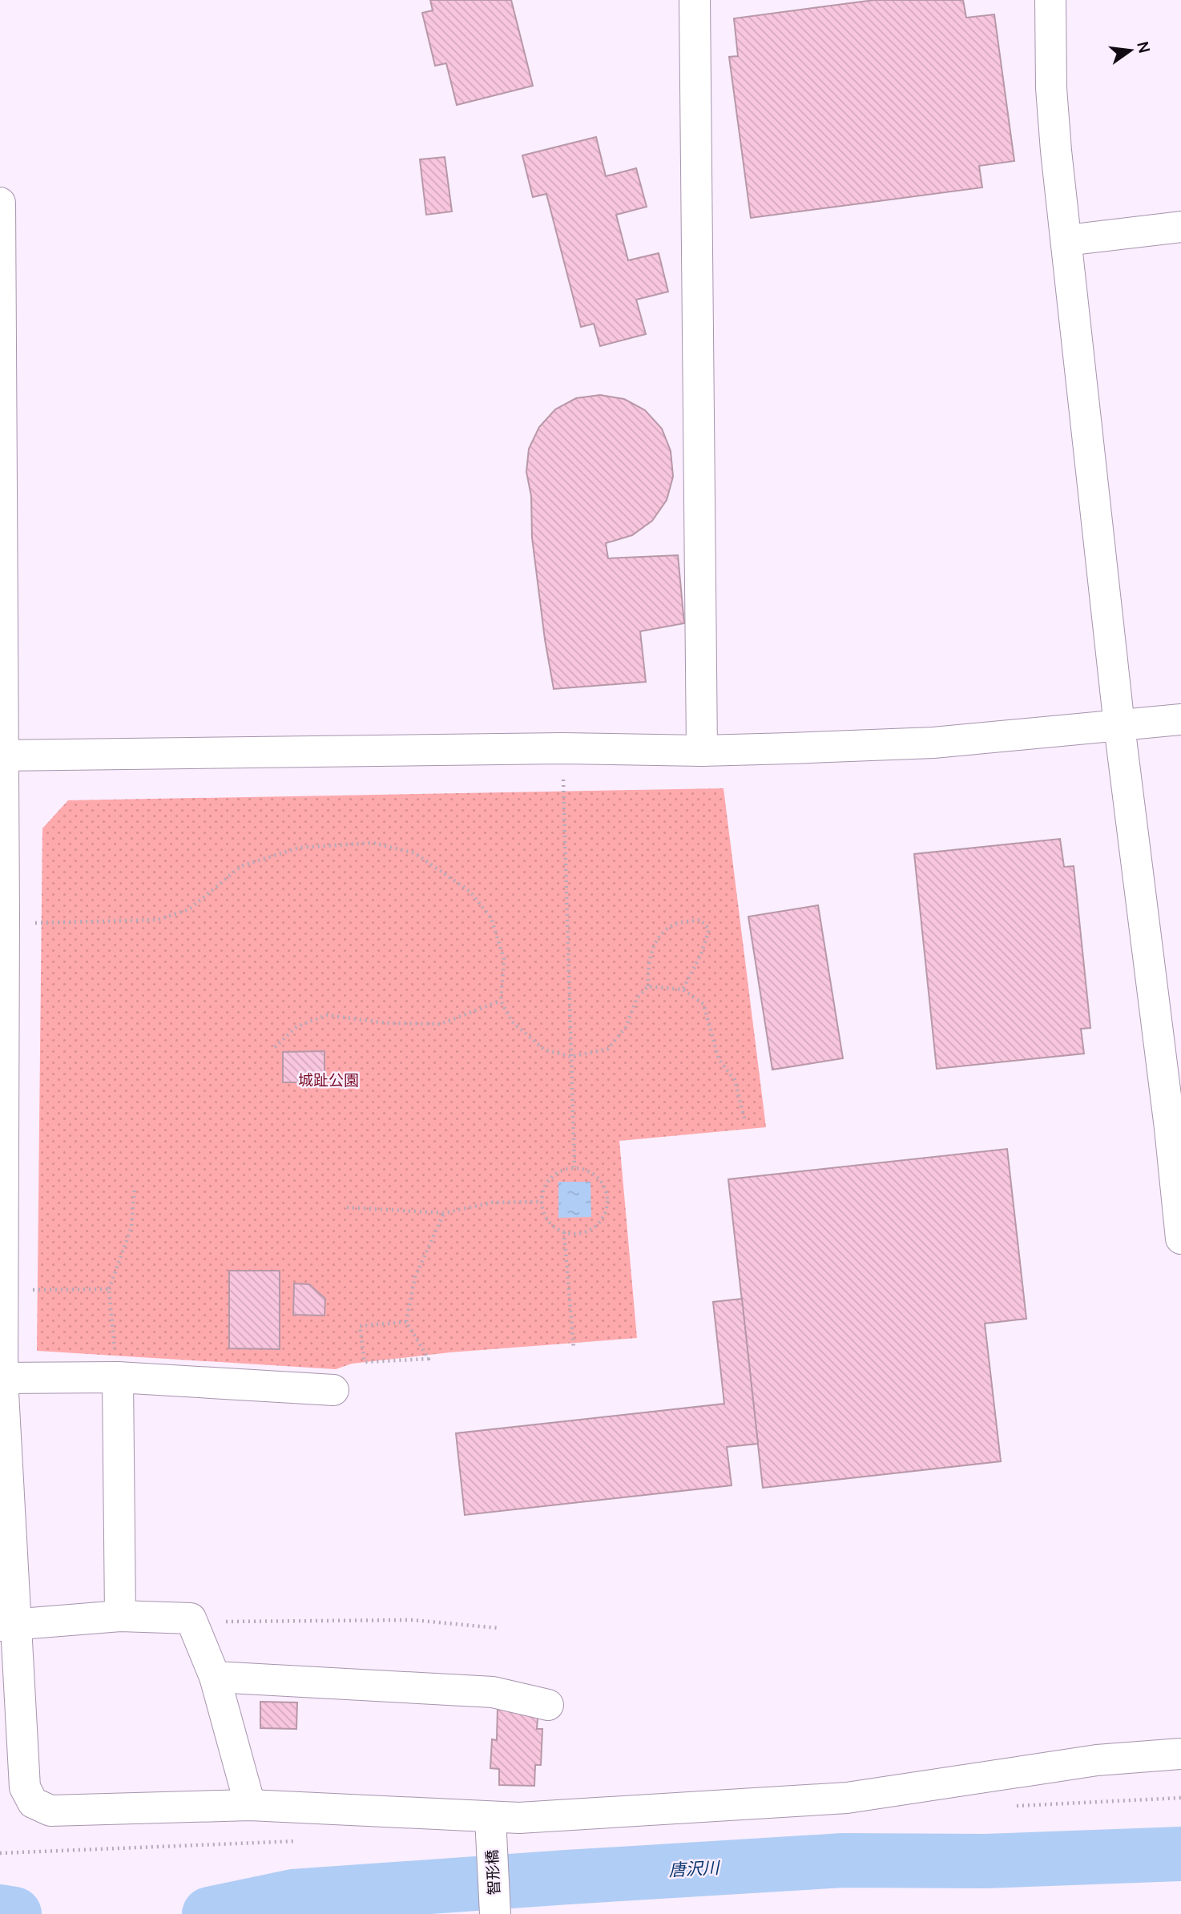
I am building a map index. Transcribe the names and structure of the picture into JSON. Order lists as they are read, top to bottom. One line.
{"streets":{"street":["智形橋"]},"water":["唐沢川"],"parks":["城趾公園"],"north":"right"}
